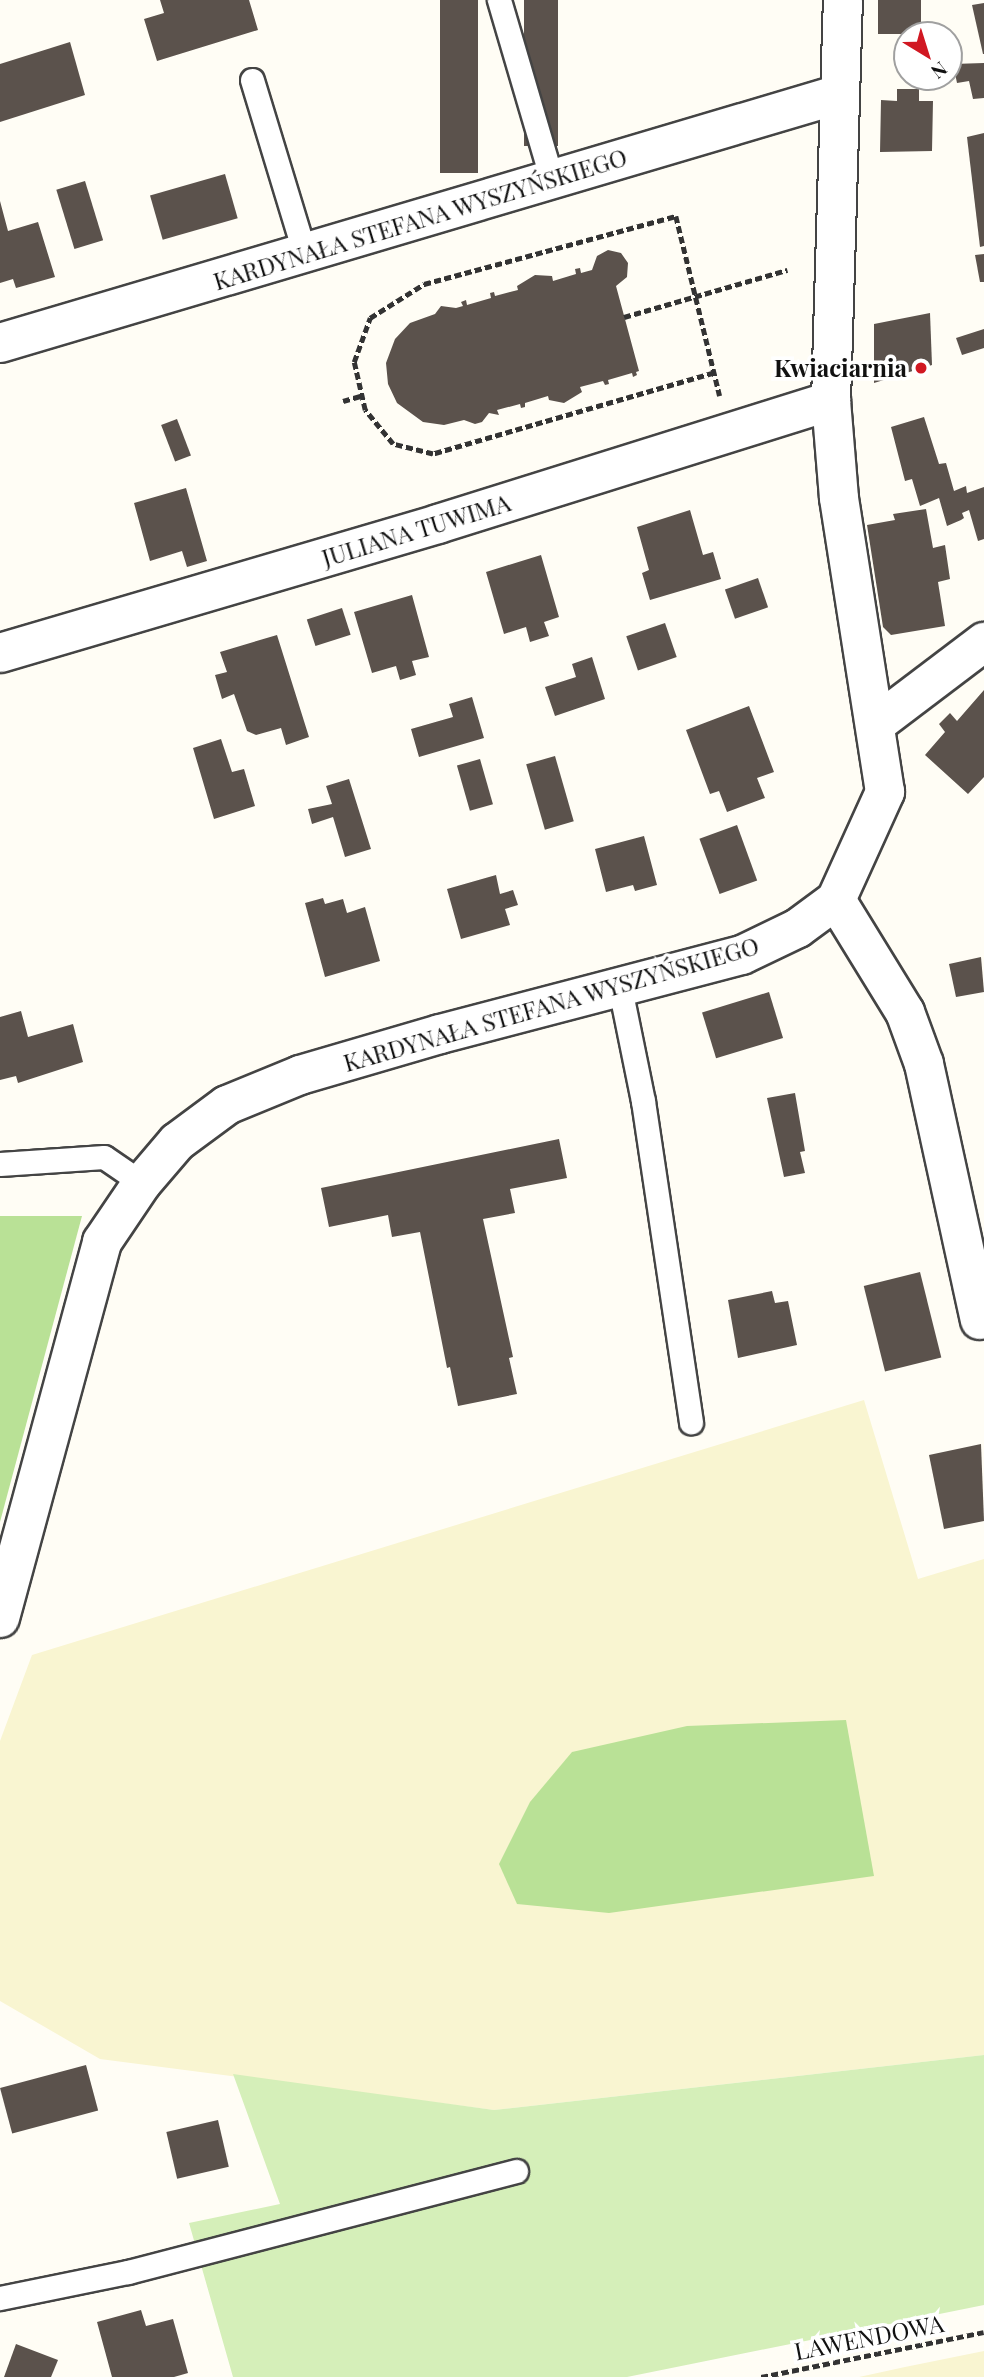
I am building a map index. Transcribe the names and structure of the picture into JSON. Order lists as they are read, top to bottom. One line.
{"streets":{"street":["KARDYNAŁA STEFANA WYSZYŃSKIEGO","JULIANA TUWIMA"],"path":["LAWENDOWA"]},"crossings":[["KARDYNAŁA STEFANA WYSZYŃSKIEGO","JULIANA TUWIMA"]],"places":["Kwiaciarnia"],"north":"bottom right"}
